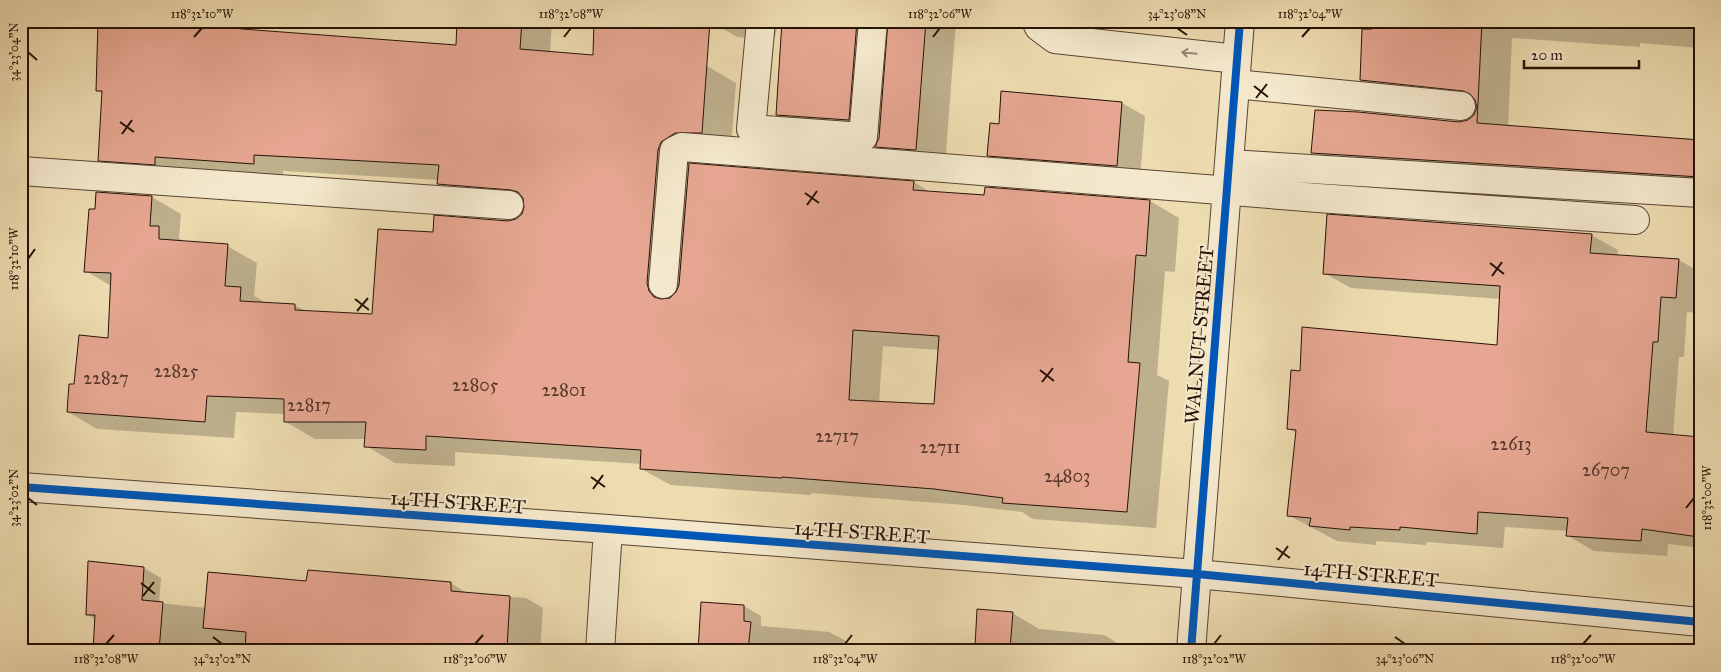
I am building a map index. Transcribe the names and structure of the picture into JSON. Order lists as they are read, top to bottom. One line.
{"streets":{"street":["WALNUT STREET","14TH STREET"]},"crossings":[["WALNUT STREET","14TH STREET"]],"house_numbers":["22825","22827","22805","22801","22817","22717","22613","22711","26707","24803"],"scale_bar":"20 m","coordinates":["118°32'10\"W","118°32'08\"W","118°32'06\"W","34°23'08\"N","118°32'04\"W","34°23'04\"N","34°23'02\"N","118°32'00\"W","118°32'02\"W","34°23'06\"N"]}
